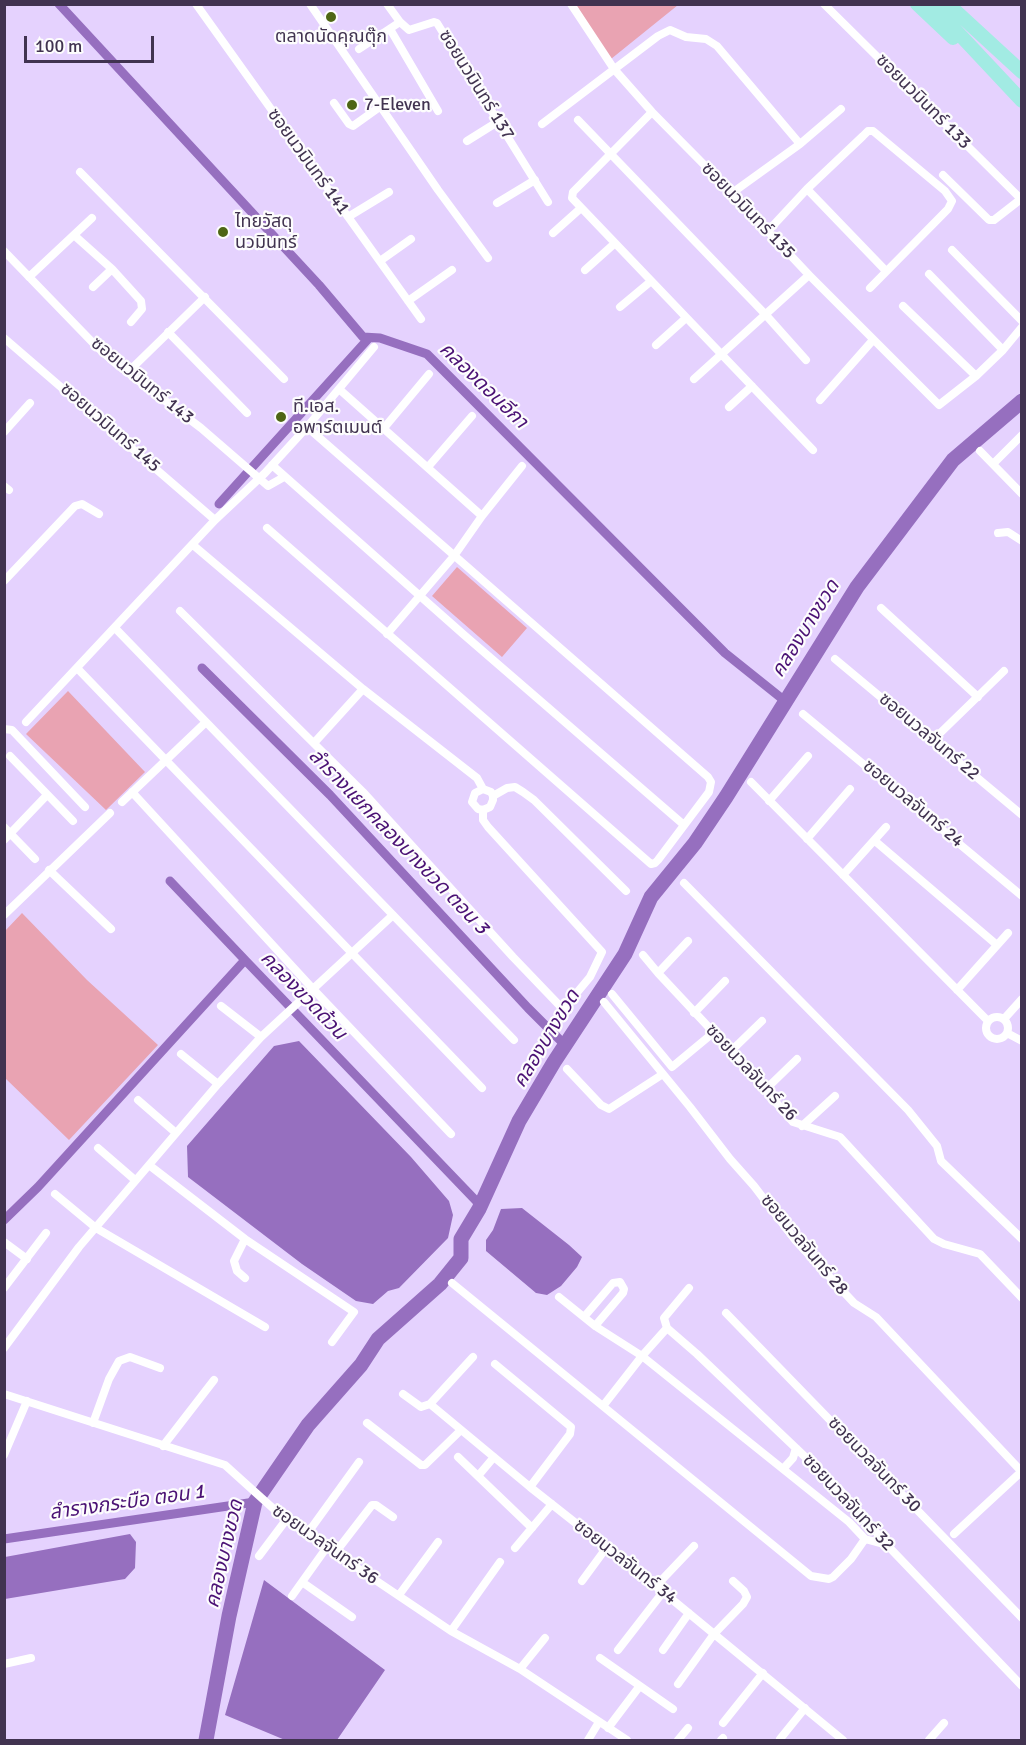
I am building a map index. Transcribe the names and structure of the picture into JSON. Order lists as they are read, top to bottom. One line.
{"streets":{"street":["ซอยนวมินทร์ 137","ซอยนวมินทร์ 133","ซอยนวมินทร์ 141","ซอยนวมินทร์ 135","ซอยนวมินทร์ 143","ซอยนวมินทร์ 145","ซอยนวลจันทร์ 22","ซอยนวลจันทร์ 24","ซอยนวลจันทร์ 26","ซอยนวลจันทร์ 28","ซอยนวลจันทร์ 30","ซอยนวลจันทร์ 32","ซอยนวลจันทร์ 36","ซอยนวลจันทร์ 34"]},"water":["คลองดอนอีกา","คลองบางขวด","ลำรางแยกคลองบางขวด ตอน 3","คลองขวดด้วน","ลำรางกระบือ ตอน 1"],"places":["ตลาดนัดคุณตุ๊ก","7-Eleven","ไทยวัสดุ นวมินทร์","ที.เอส. อพาร์ตเมนต์"],"scale_bar":"100 m"}
